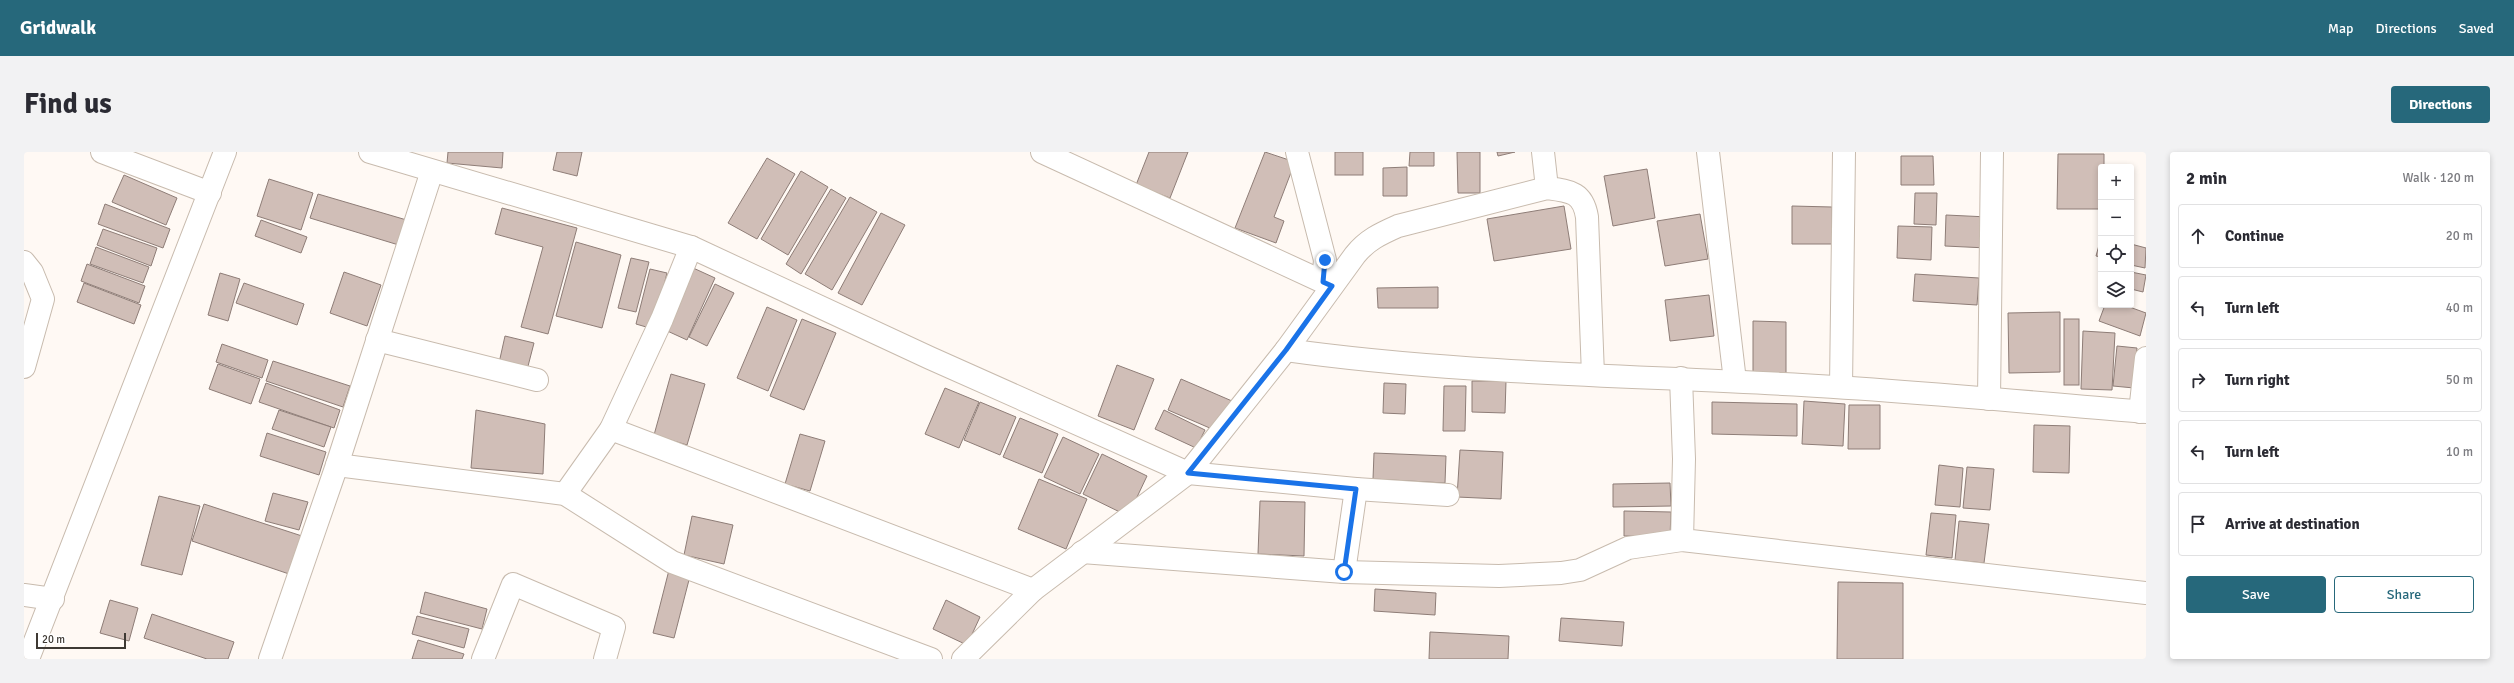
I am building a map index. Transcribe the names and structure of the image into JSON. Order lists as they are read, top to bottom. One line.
{"scale_bar":"20 m","page":{"header":"Gridwalk","nav":["Map","Directions","Saved"],"buttons":["Directions",["Save","Share"]],"title":"Find us","heading":["2 min","Walk · 120 m"],"map_buttons":["+","−"],"list":[["Continue","20 m"],["Turn left","40 m"],["Turn right","50 m"],["Turn left","10 m"],"Arrive at destination"],"scale":"20 m"}}
